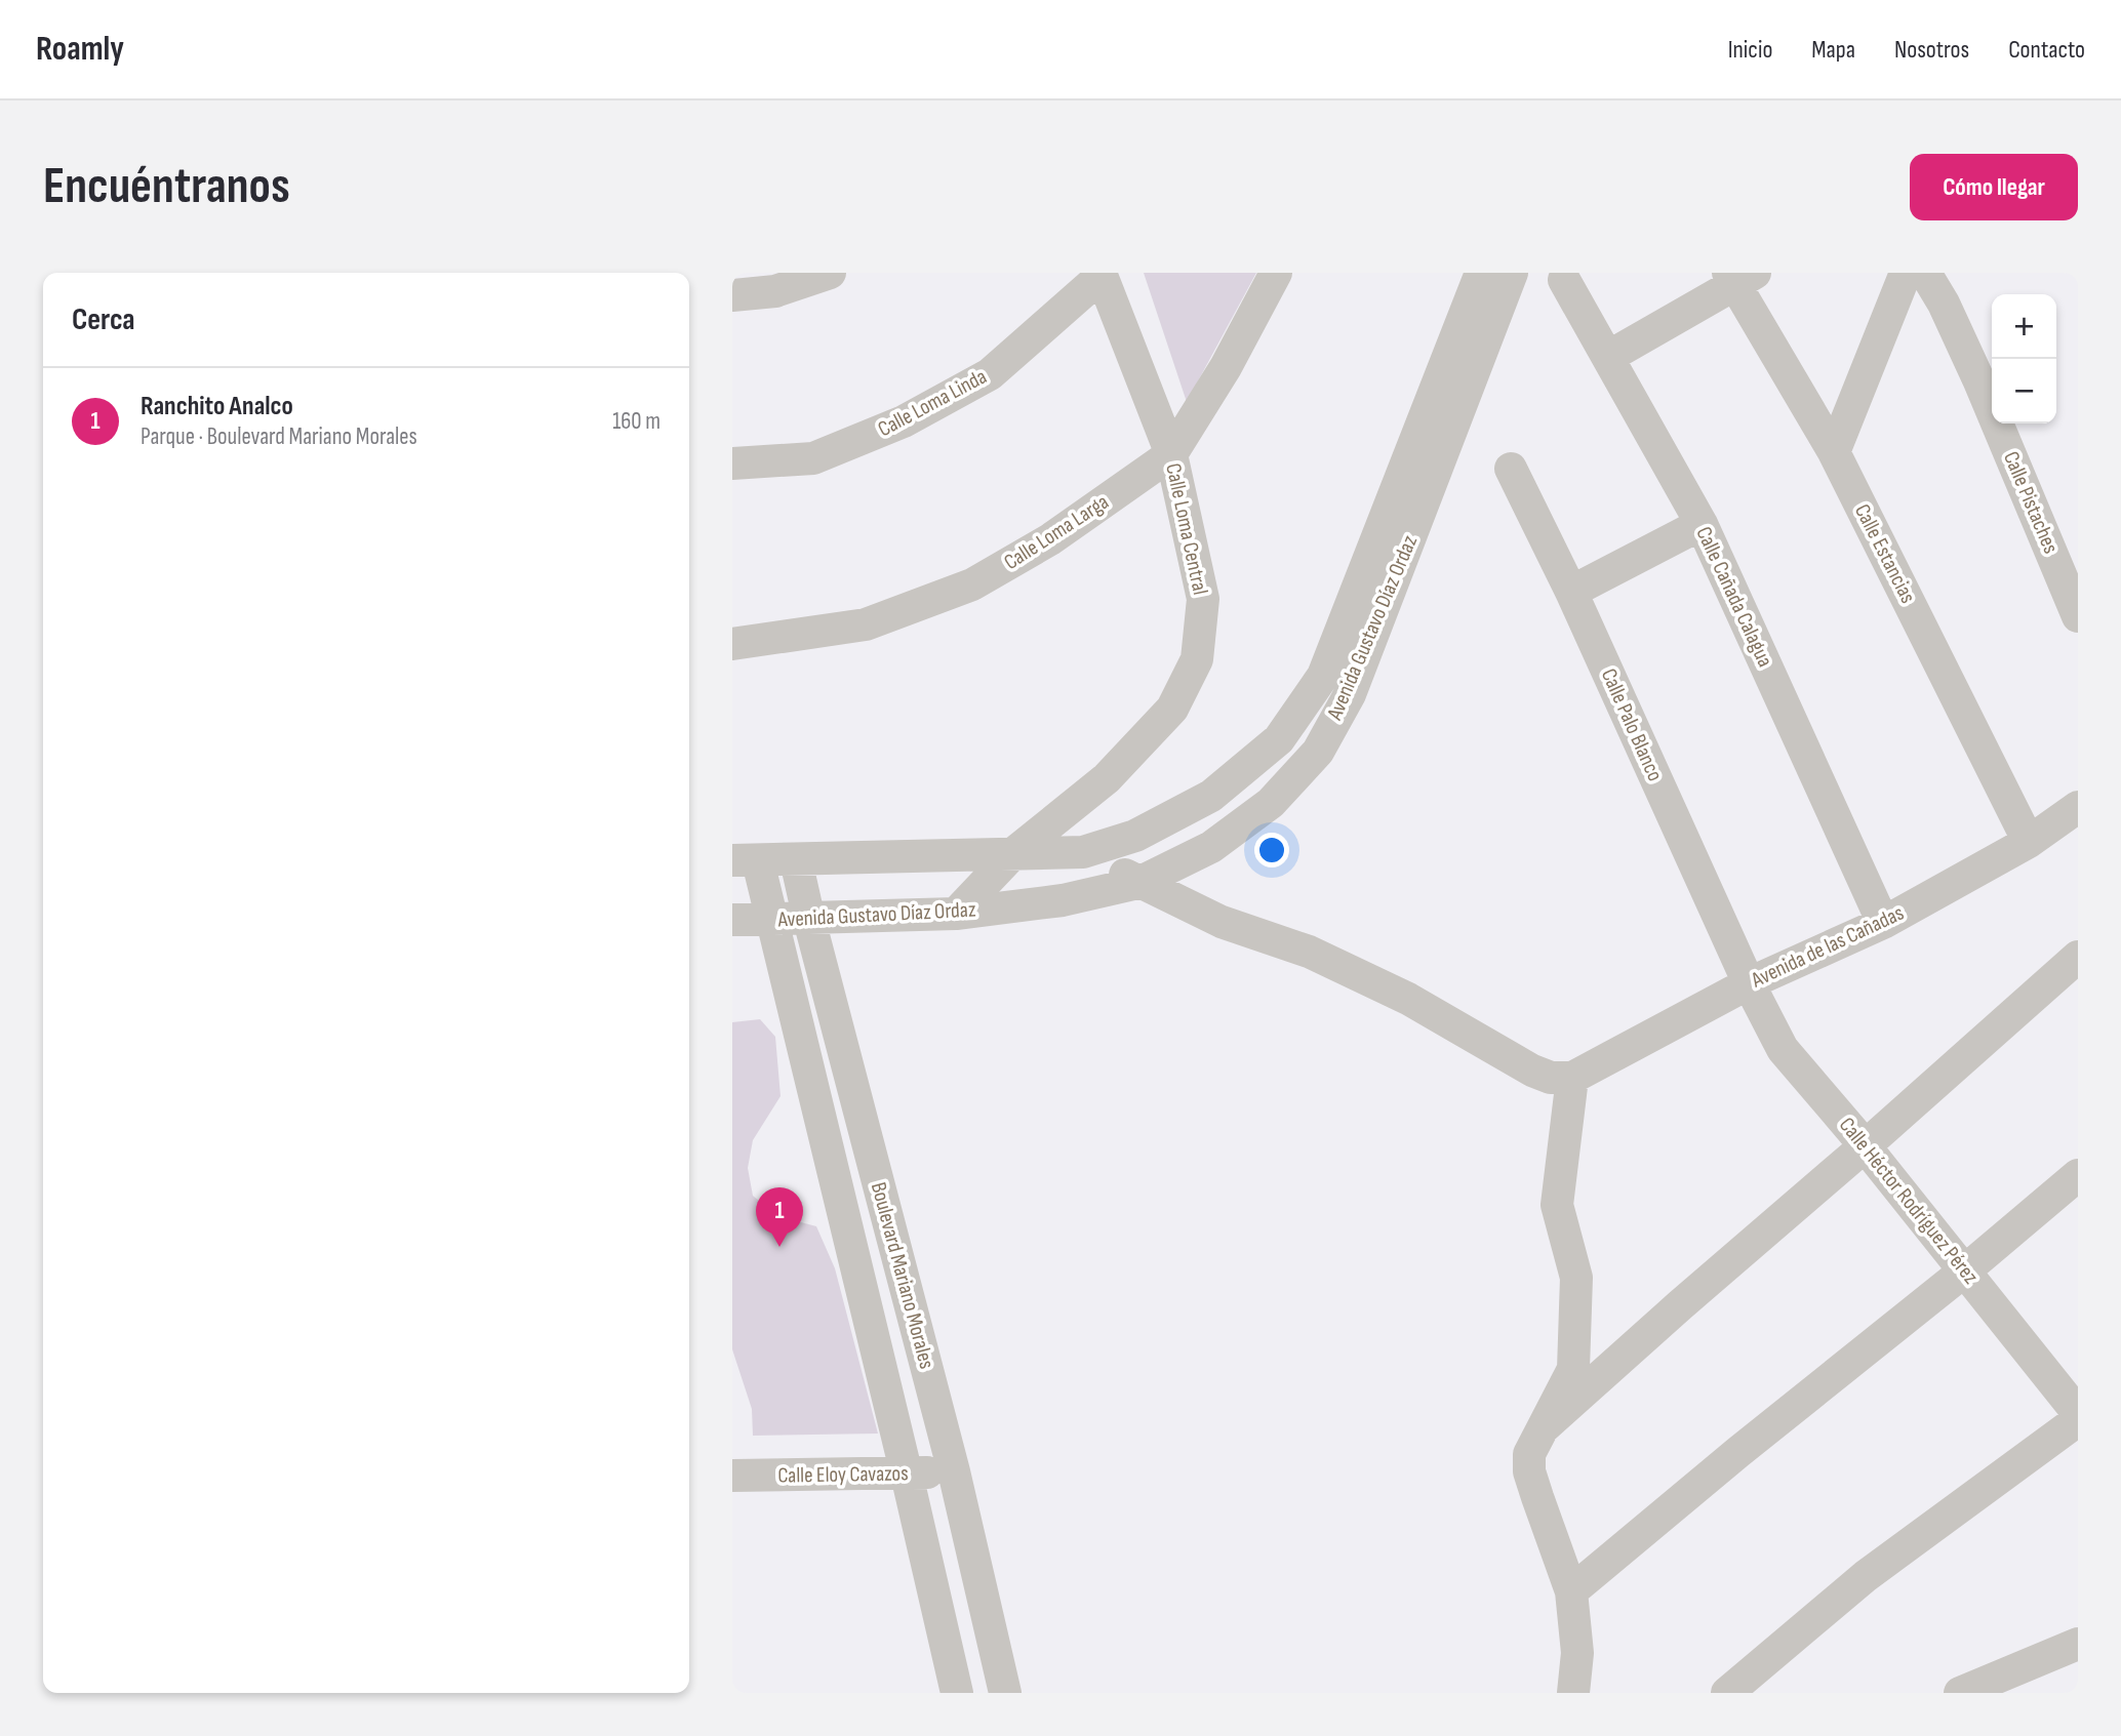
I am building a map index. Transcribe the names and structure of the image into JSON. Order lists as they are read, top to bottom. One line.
{"streets":{"street":["Calle Loma Linda","Calle Pistaches","Calle Loma Central","Calle Loma Larga","Calle Estancias","Calle Cañada Calagua","Avenida Gustavo Díaz Ordaz","Calle Palo Blanco","Avenida de las Cañadas","Calle Héctor Rodríguez Pérez","Boulevard Mariano Morales","Calle Eloy Cavazos"]},"crossings":[["Calle Loma Linda","Calle Loma Central"],["Calle Loma Central","Calle Loma Larga"],["Calle Loma Central","Avenida Gustavo Díaz Ordaz"],["Calle Estancias","Avenida de las Cañadas"],["Calle Cañada Calagua","Avenida de las Cañadas"],["Avenida Gustavo Díaz Ordaz","Boulevard Mariano Morales"],["Calle Palo Blanco","Avenida de las Cañadas"],["Calle Palo Blanco","Calle Héctor Rodríguez Pérez"],["Avenida de las Cañadas","Calle Héctor Rodríguez Pérez"],["Boulevard Mariano Morales","Calle Eloy Cavazos"]],"page":{"header":"Roamly","nav":["Inicio","Mapa","Nosotros","Contacto"],"buttons":"Cómo llegar","title":"Encuéntranos","heading":"Cerca","map_buttons":["+","−"],"list":[{"mark":"1","name":"Ranchito Analco","note":"Parque · Boulevard Mariano Morales","value":"160 m"}],"pins":"1"}}
